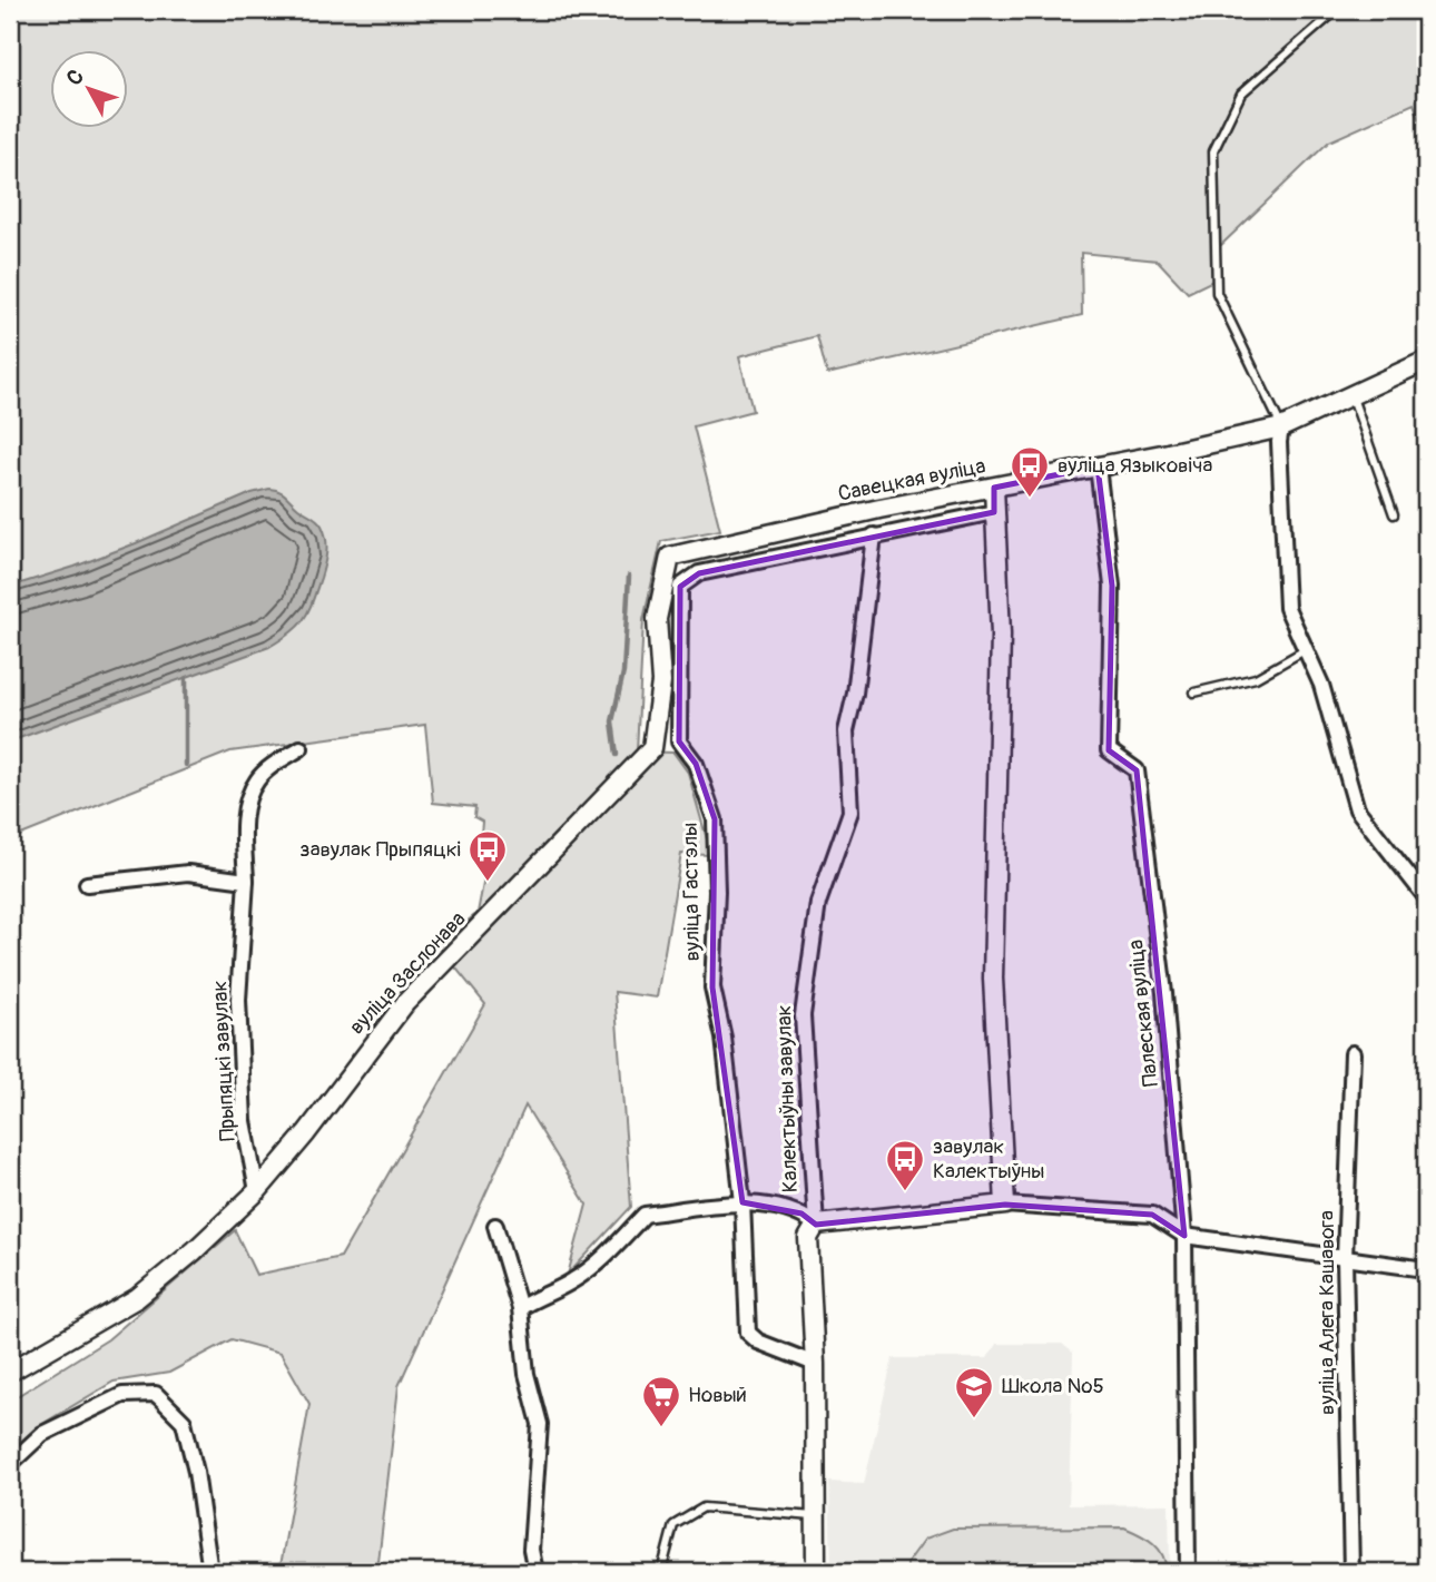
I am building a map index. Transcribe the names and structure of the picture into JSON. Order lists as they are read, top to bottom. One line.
{"streets":{"street":["Савецкая вуліца","вуліца Гастэлы","вуліца Заслонава","Палеская вуліца","Прыпяцкі завулак","Калектыўны завулак","вуліца Алега Кашавога"]},"crossings":[["Савецкая вуліца","вуліца Заслонава"],["Савецкая вуліца","Палеская вуліца"],["вуліца Гастэлы","Калектыўны завулак"],["вуліца Заслонава","Прыпяцкі завулак"]],"places":{"bus stop":["вуліца Языковіча","завулак Прыпяцкі","завулак Калектыўны"],"school or university":["Школа №5"],"supermarket":["Новый"]},"north":"top left"}
